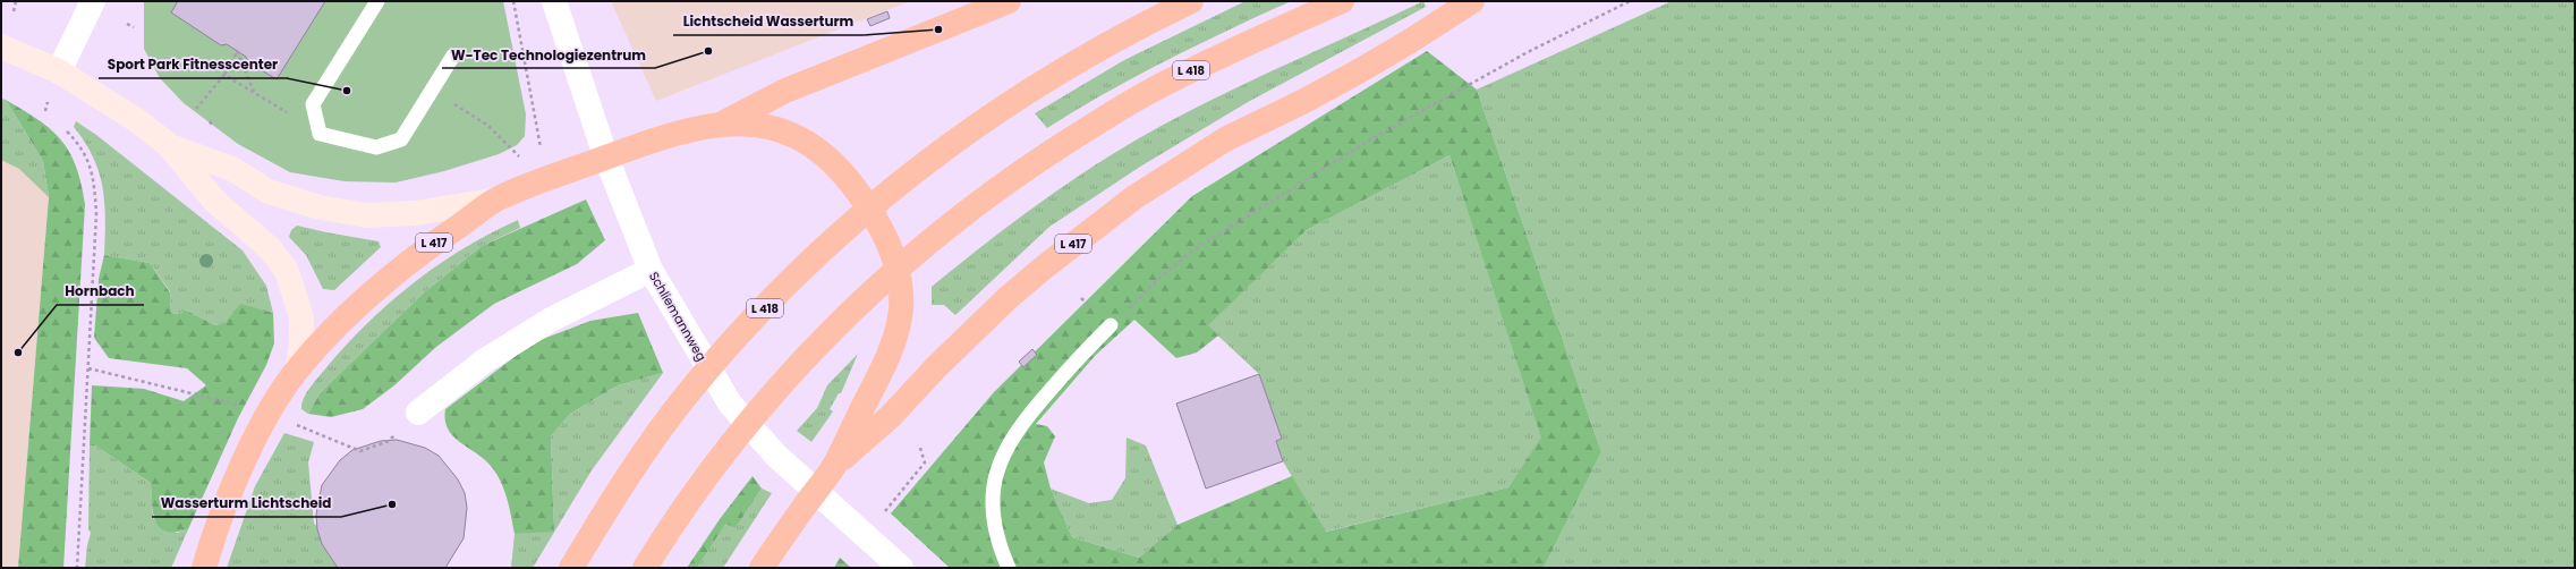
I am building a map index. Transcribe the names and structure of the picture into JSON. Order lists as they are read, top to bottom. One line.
{"streets":{"highway":["L 418","L 417"],"street":["Schliemannweg"]},"places":["Lichtscheid Wasserturm","W-Tec Technologiezentrum","Sport Park Fitnesscenter","Hornbach","Wasserturm Lichtscheid"]}
